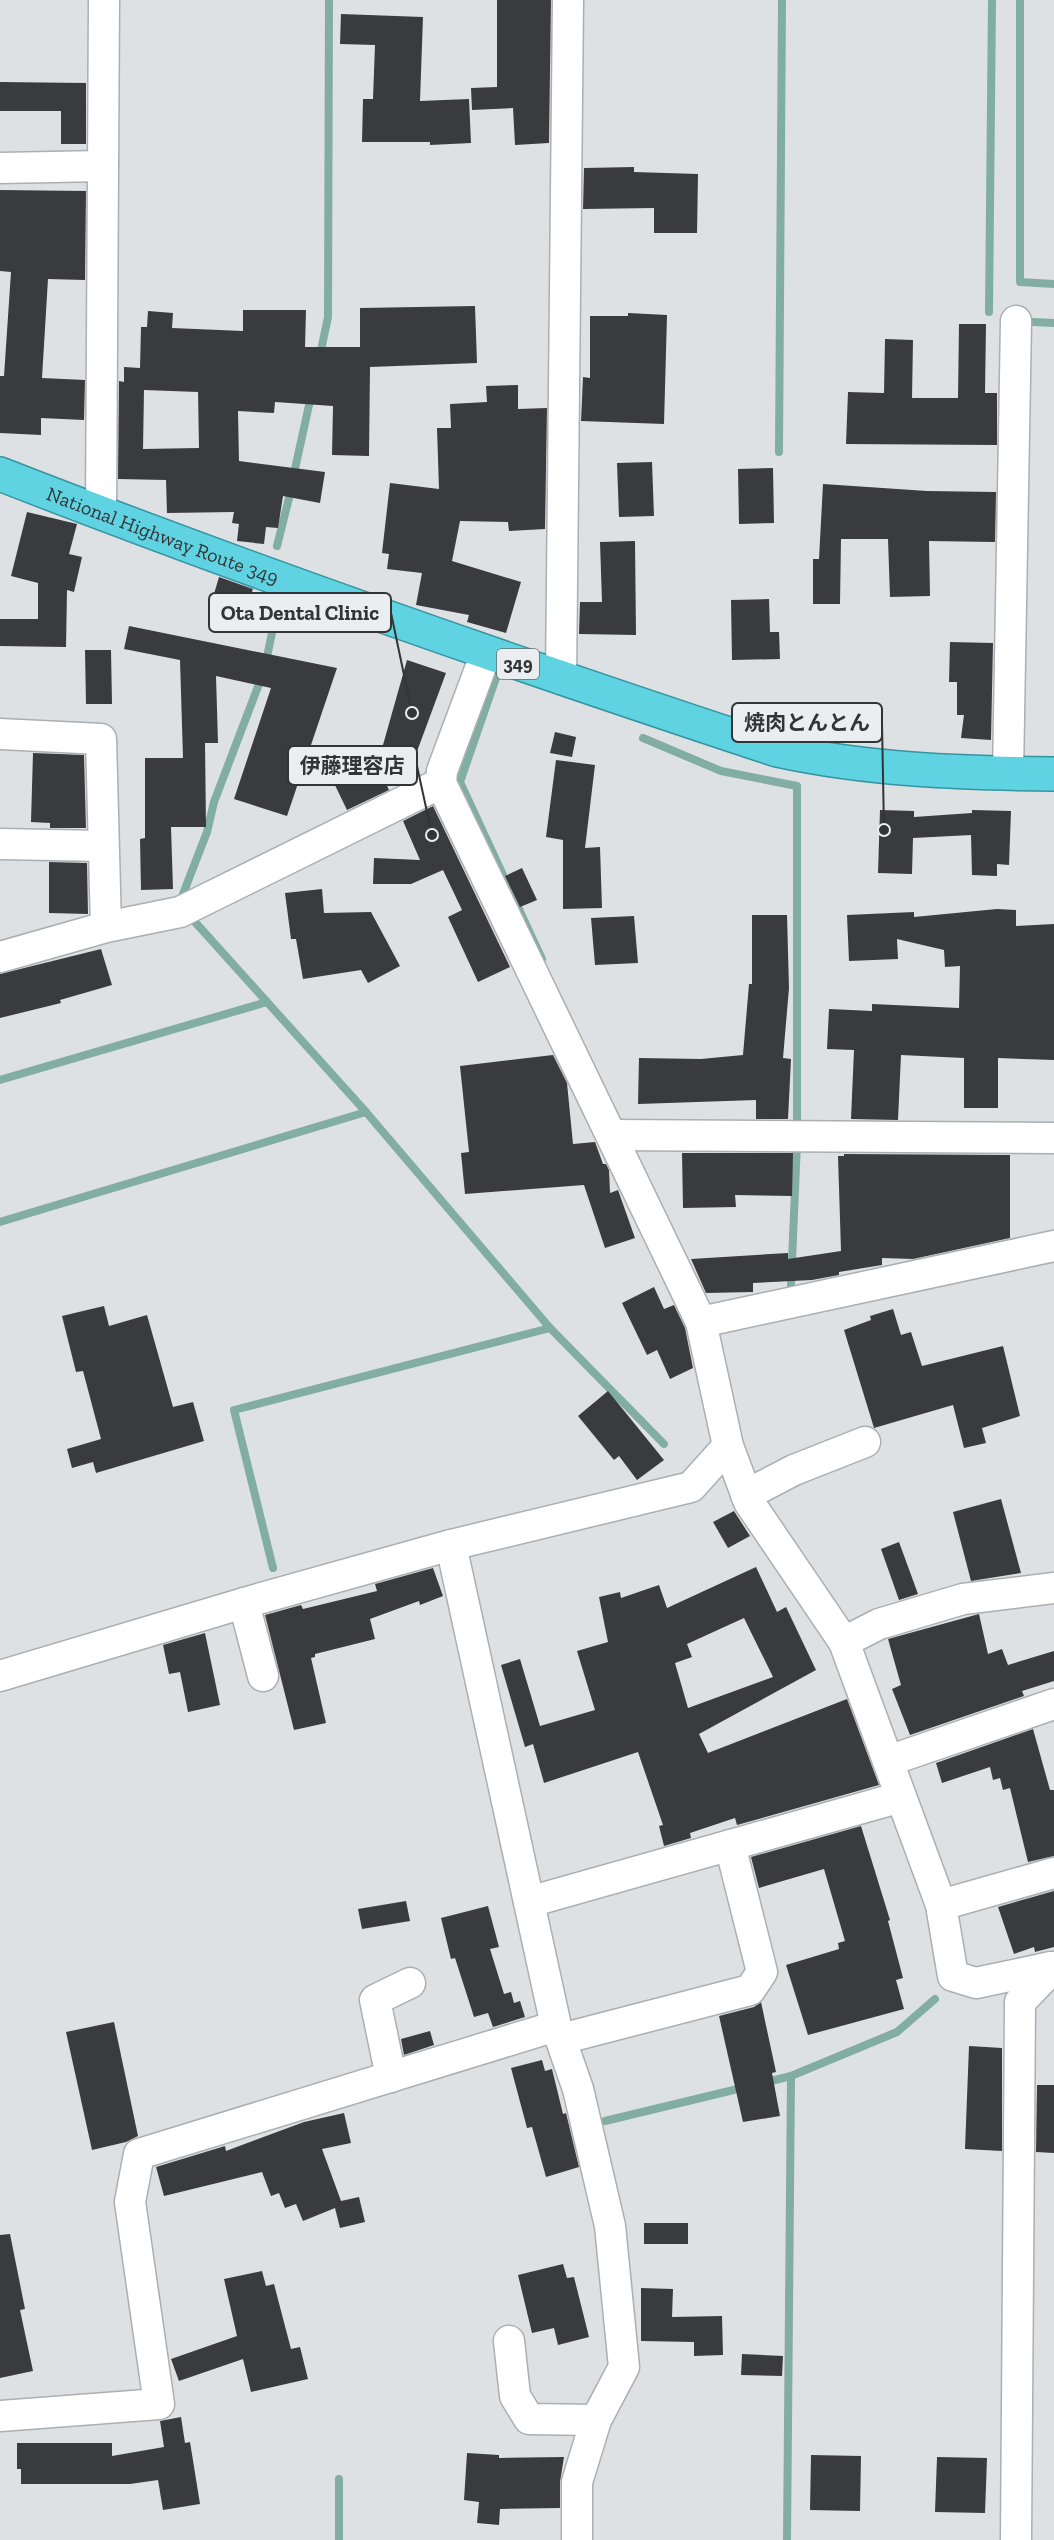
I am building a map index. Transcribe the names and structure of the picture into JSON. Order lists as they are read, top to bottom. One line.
{"streets":{"highway":["National Highway Route 349","349"]},"places":["Ota Dental Clinic","焼肉とんとん","伊藤理容店"]}
